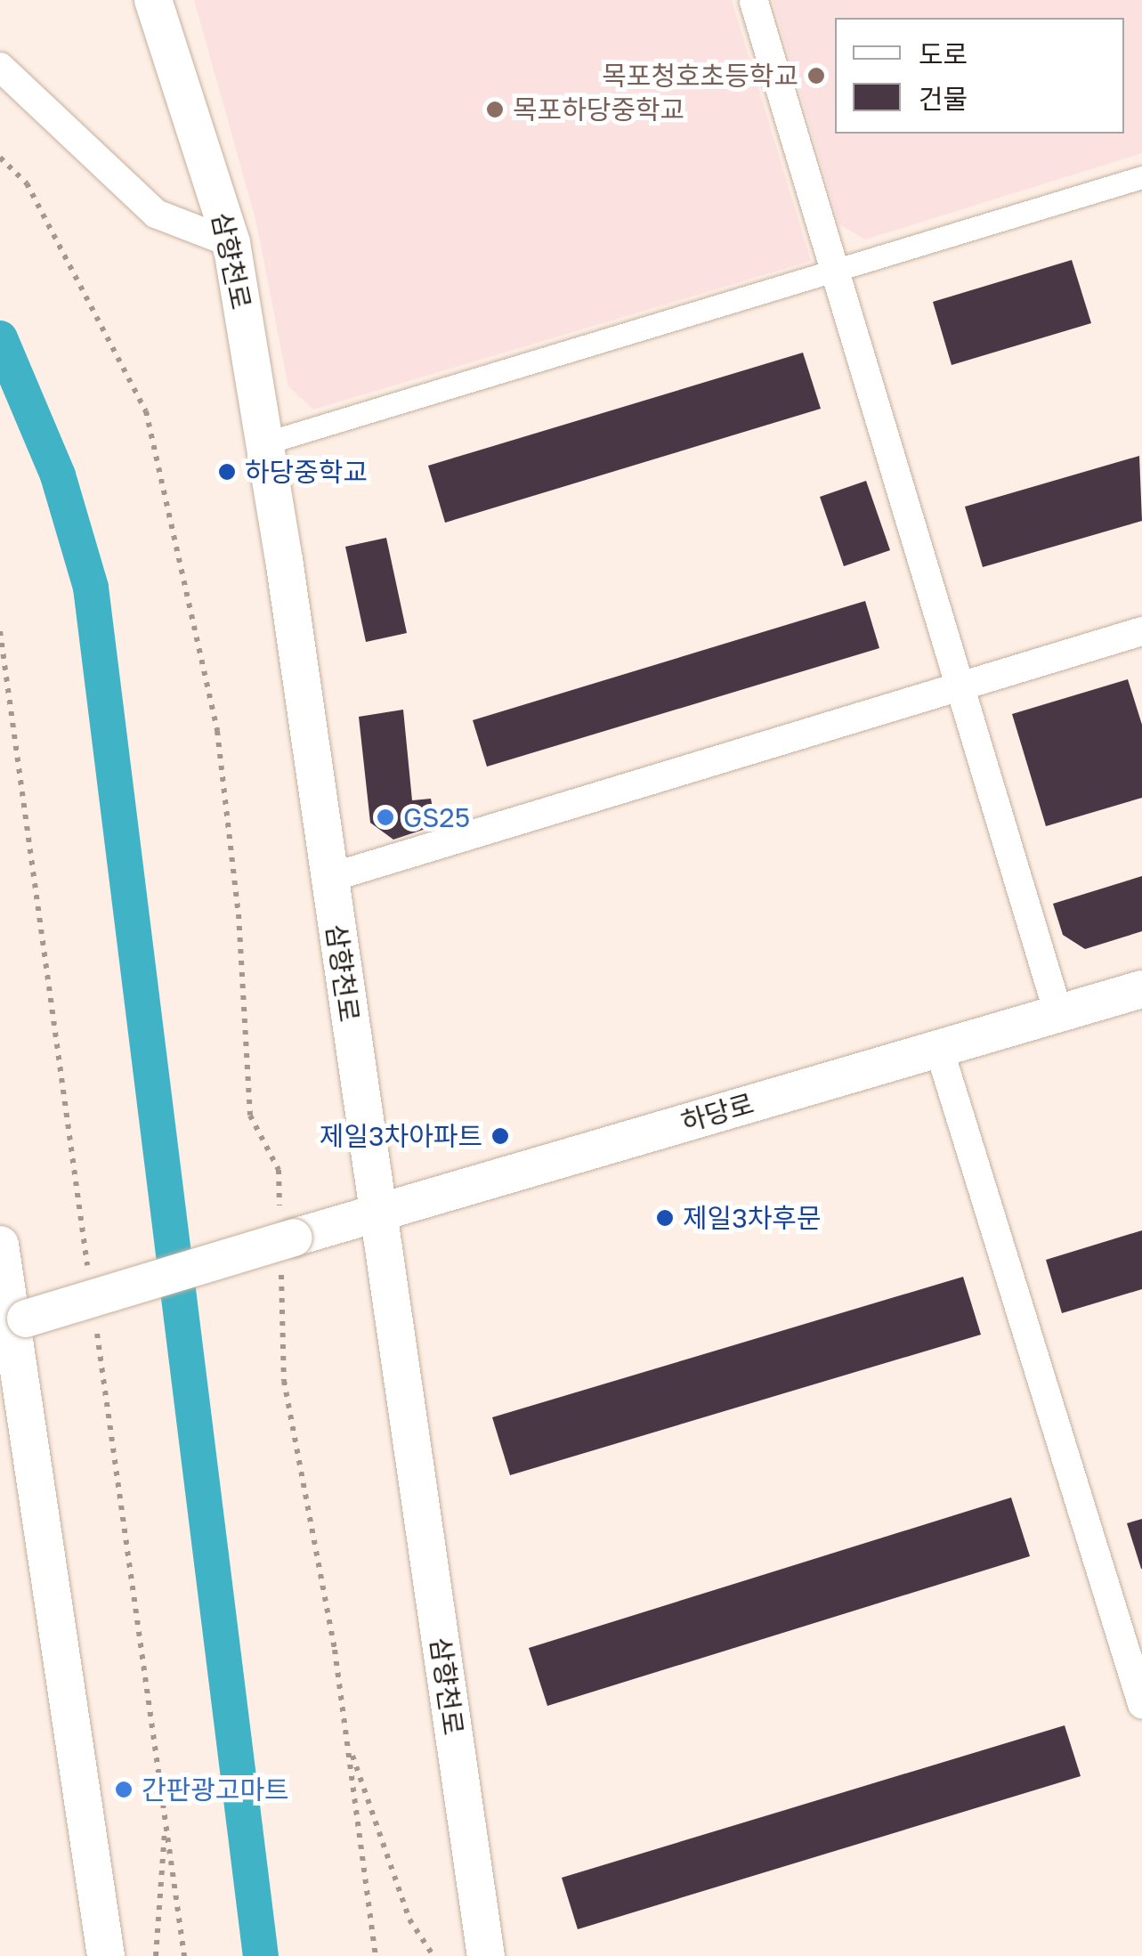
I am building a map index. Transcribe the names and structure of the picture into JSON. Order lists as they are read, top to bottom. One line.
{"streets":{"street":["삼향천로","하당로"]},"crossings":[["삼향천로","하당로"]],"places":["목포청호초등학교","목포하당중학교","하당중학교","GS25","제일3차아파트","제일3차후문","간판광고마트"],"legend":["도로","건물"]}
